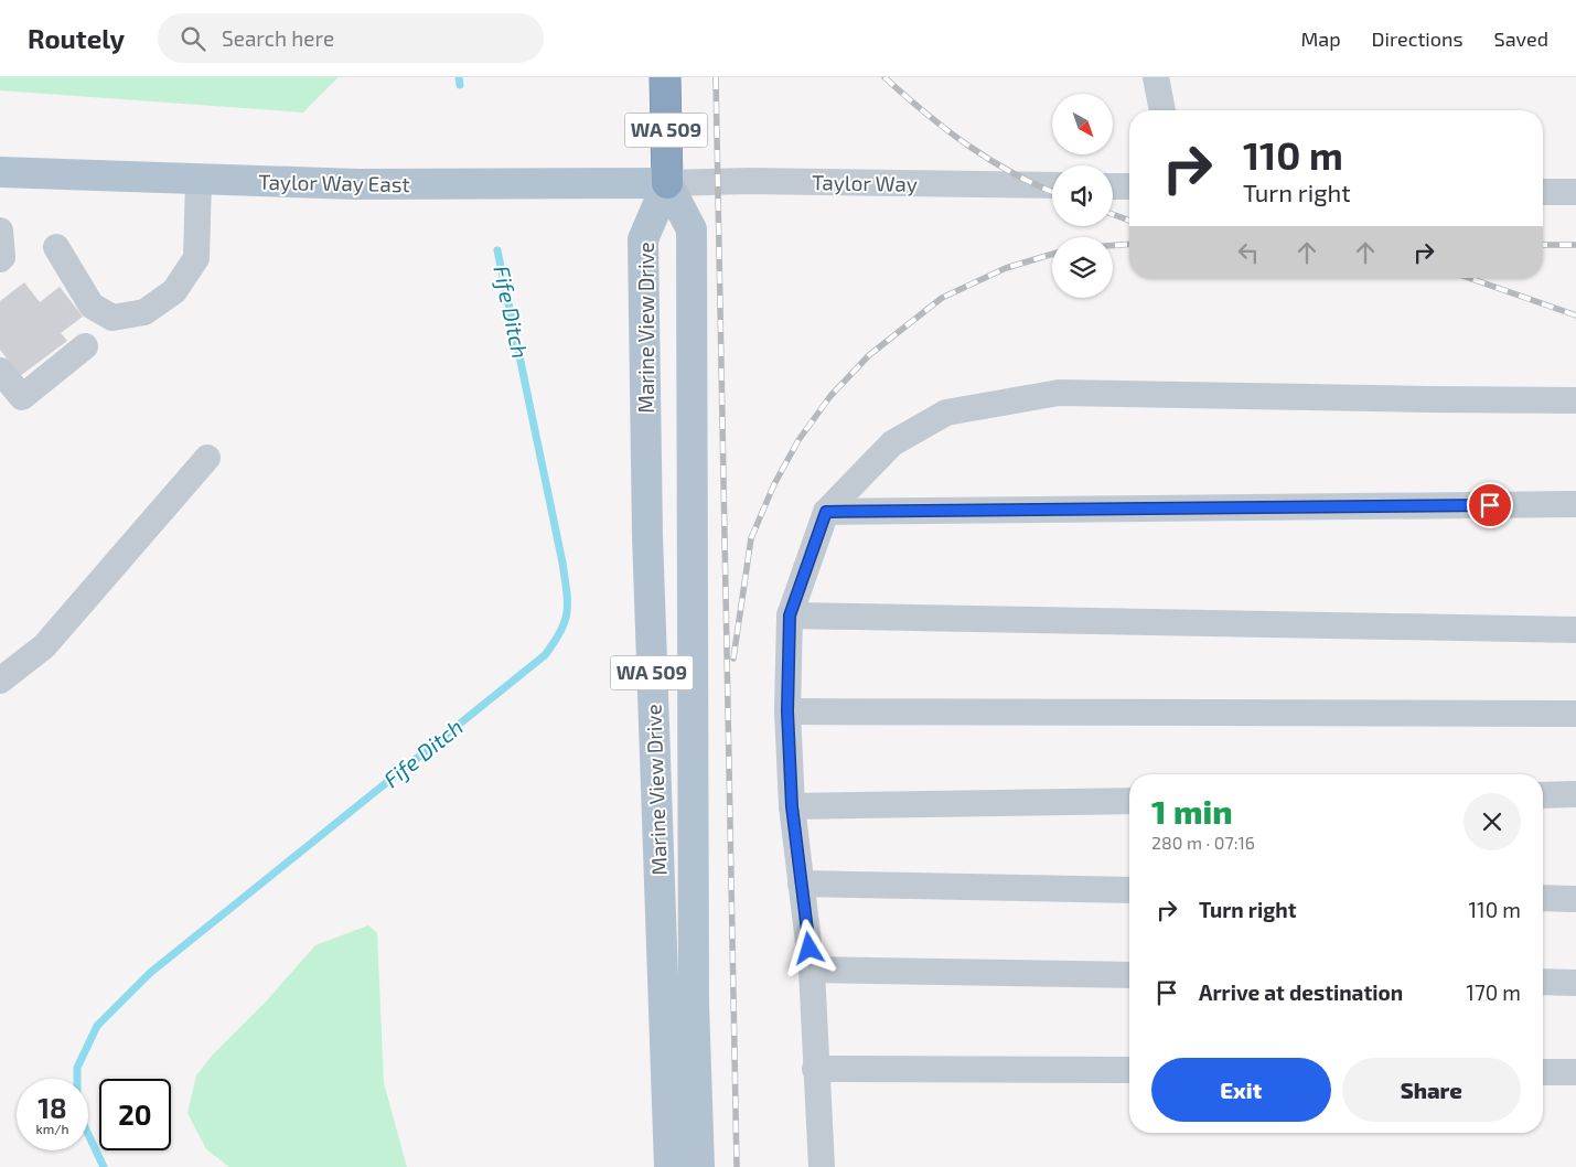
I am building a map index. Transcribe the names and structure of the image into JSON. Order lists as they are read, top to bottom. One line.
{"streets":{"highway":["WA 509"],"main road":["Taylor Way East","Marine View Drive"],"street":["Taylor Way"]},"crossings":[["WA 509","Taylor Way East"],["WA 509","Taylor Way"],["WA 509","Marine View Drive"],["Taylor Way East","Taylor Way"],["Taylor Way East","Marine View Drive"],["Taylor Way","Marine View Drive"]],"water":["Fife Ditch"],"north":"bottom right","page":{"header":"Routely","search":"Search here","nav":["Map","Directions","Saved"],"turn":["110 m","Turn right"],"heading":["1 min","280 m · 07:16"],"list":[{"name":"Turn right","value":"110 m"},{"name":"Arrive at destination","value":"170 m"}],"buttons":["Exit","Share"],"speed":"18 km/h","limit":"20"}}
